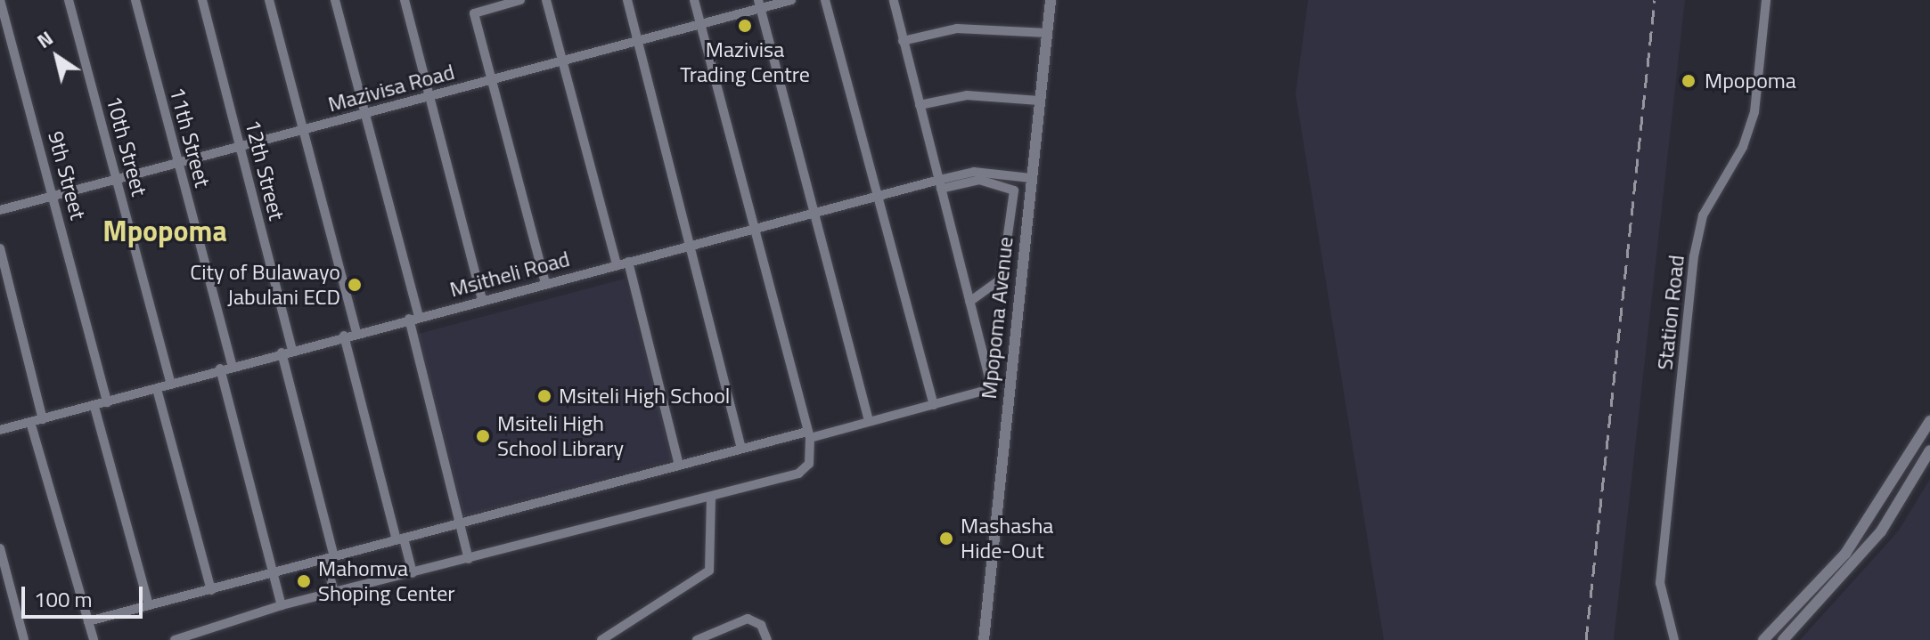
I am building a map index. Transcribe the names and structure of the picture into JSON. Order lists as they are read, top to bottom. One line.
{"streets":{"street":["Mazivisa Road","11th Street","10th Street","12th Street","9th Street","Msitheli Road","Station Road","Mpopoma Avenue"]},"crossings":[["Mazivisa Road","11th Street"],["Mazivisa Road","10th Street"],["Mazivisa Road","12th Street"],["Mazivisa Road","9th Street"],["11th Street","Msitheli Road"],["10th Street","Msitheli Road"],["12th Street","Msitheli Road"],["9th Street","Msitheli Road"],["Msitheli Road","Mpopoma Avenue"]],"districts":["Mpopoma"],"places":["Mazivisa Trading Centre","Mpopoma","City of Bulawayo Jabulani ECD","Msiteli High School","Msiteli High School Library","Mashasha Hide-Out","Mahomva Shoping Center"],"scale_bar":"100 m","north":"top left"}
